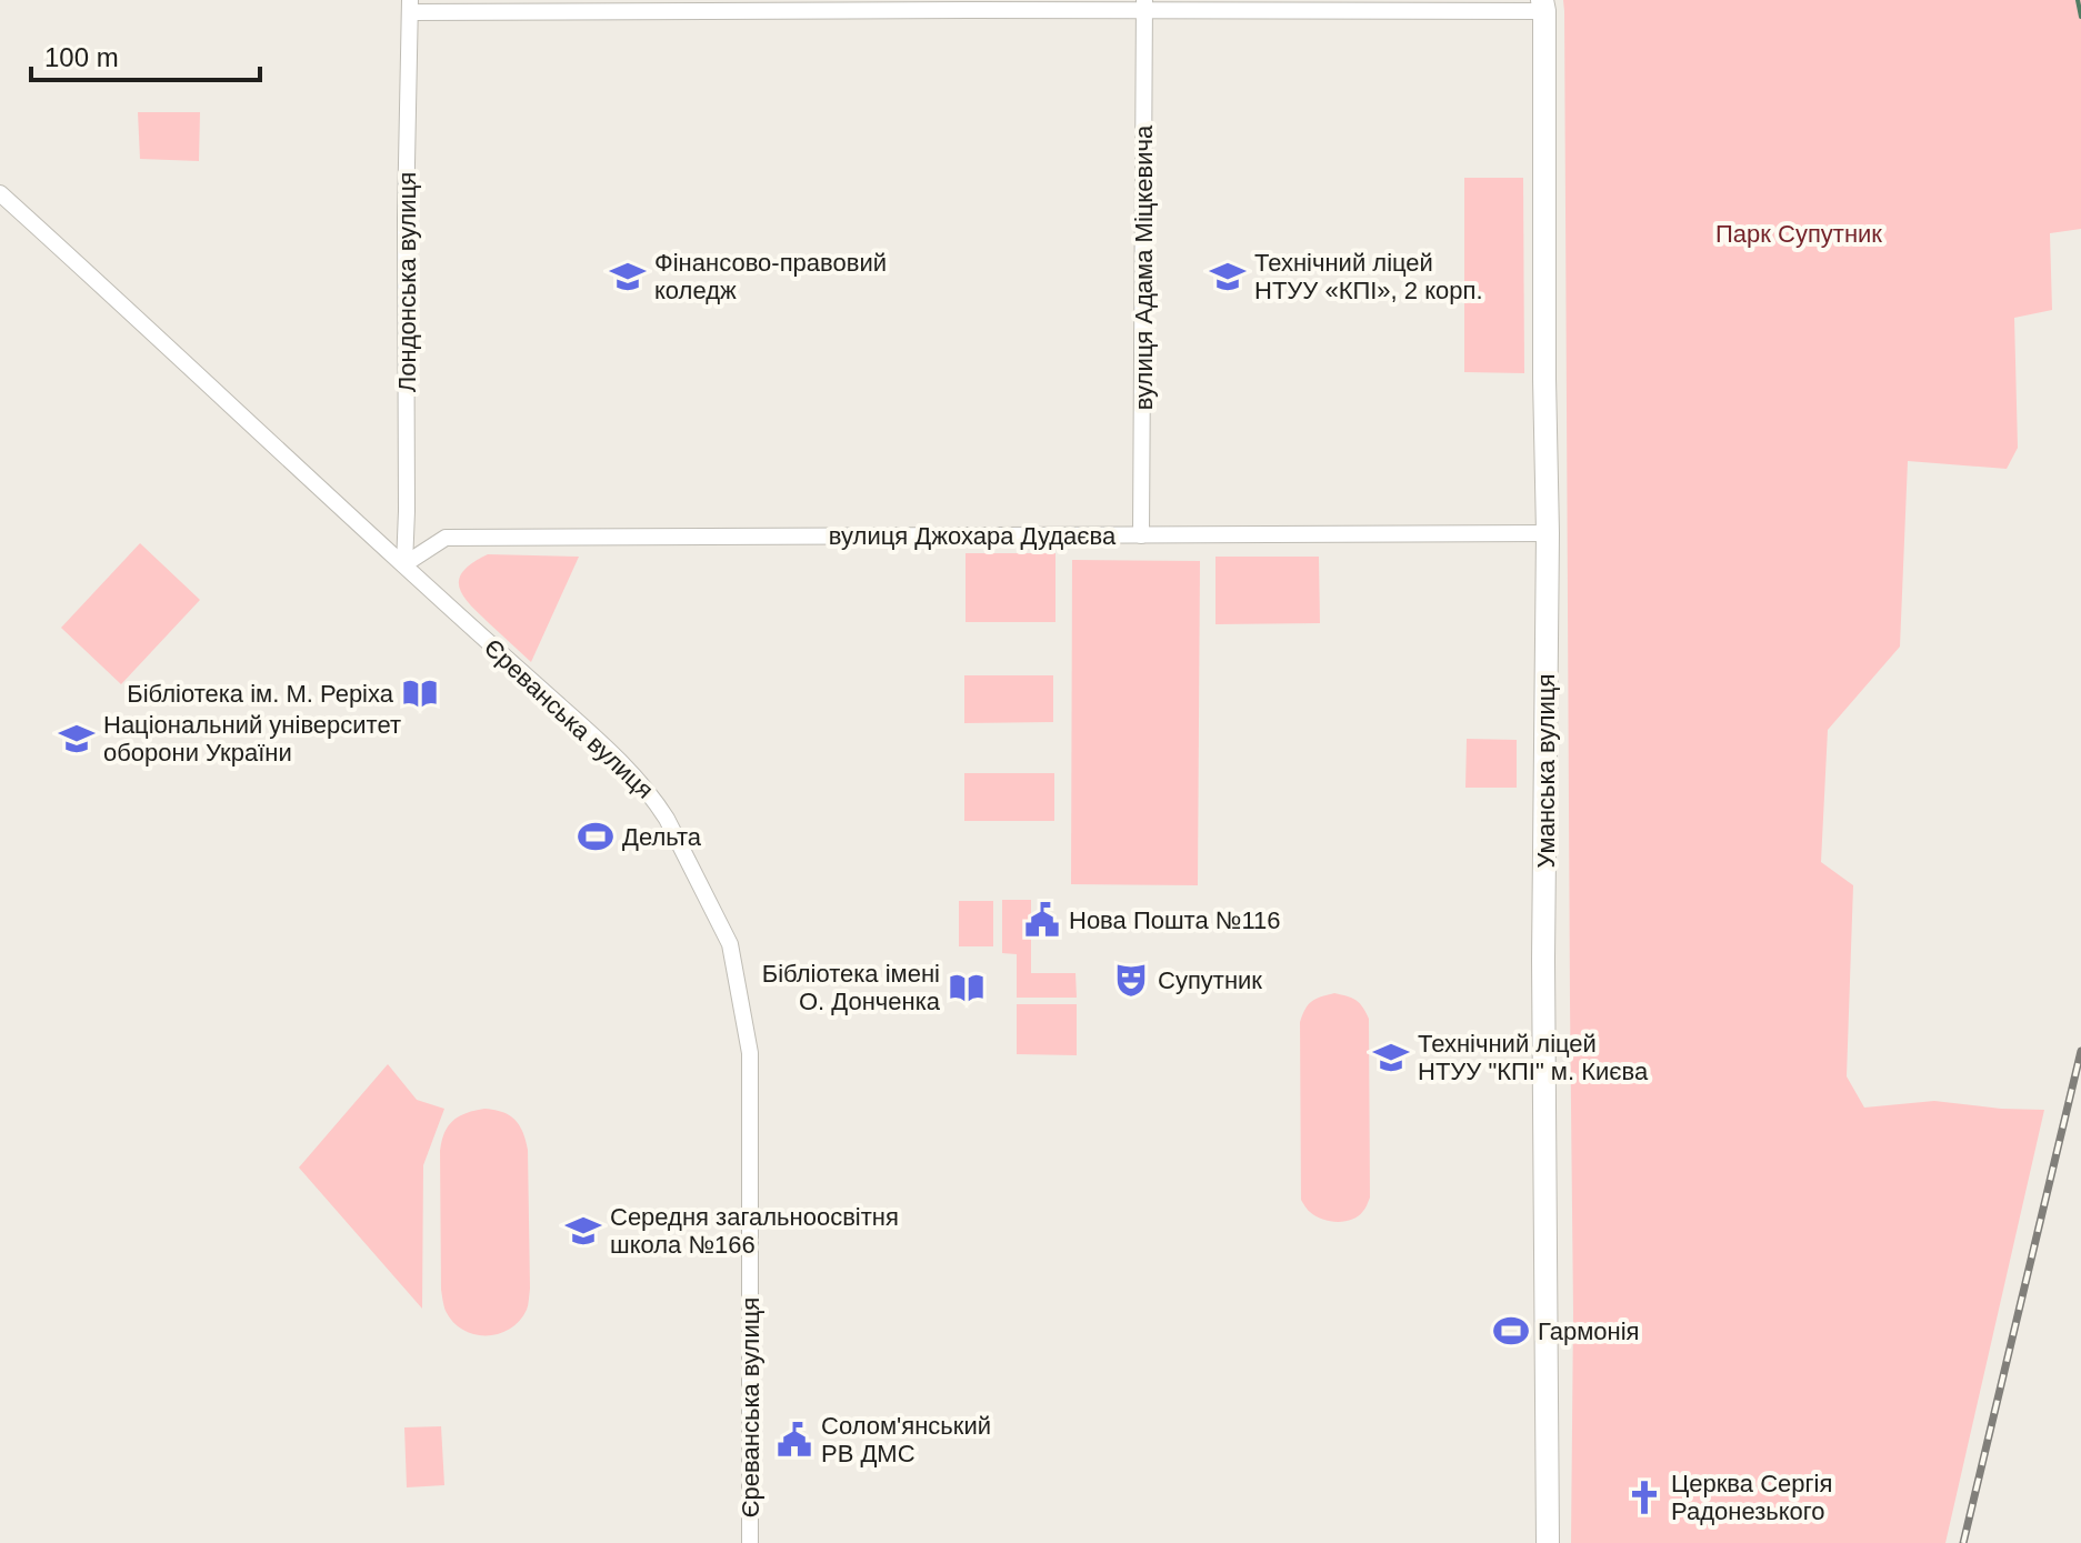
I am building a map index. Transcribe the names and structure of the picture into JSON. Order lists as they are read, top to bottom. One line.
{"streets":{"street":["вулиця Адама Міцкевича","Лондонська вулиця","вулиця Джохара Дудаєва","Єреванська вулиця","Уманська вулиця"]},"crossings":[["вулиця Адама Міцкевича","вулиця Джохара Дудаєва"],["Лондонська вулиця","вулиця Джохара Дудаєва"],["Лондонська вулиця","Єреванська вулиця"],["вулиця Джохара Дудаєва","Єреванська вулиця"],["вулиця Джохара Дудаєва","Уманська вулиця"]],"parks":["Парк Супутник"],"places":{"school or university":["Фінансово-правовий коледж","Технічний ліцей НТУУ «КПІ», 2 корп.","Національний університет оборони України","Технічний ліцей НТУУ \"КПІ\" м. Києва","Середня загальноосвітня школа №166"],"library":["Бібліотека ім. М. Реріха","Бібліотека імені О. Донченка"],"sports":["Дельта","Гармонія"],"public building":["Нова Пошта №116","Солом'янський РВ ДМС"],"theatre":["Супутник"],"church":["Церква Сергія Радонезького"]},"scale_bar":"100 m"}
